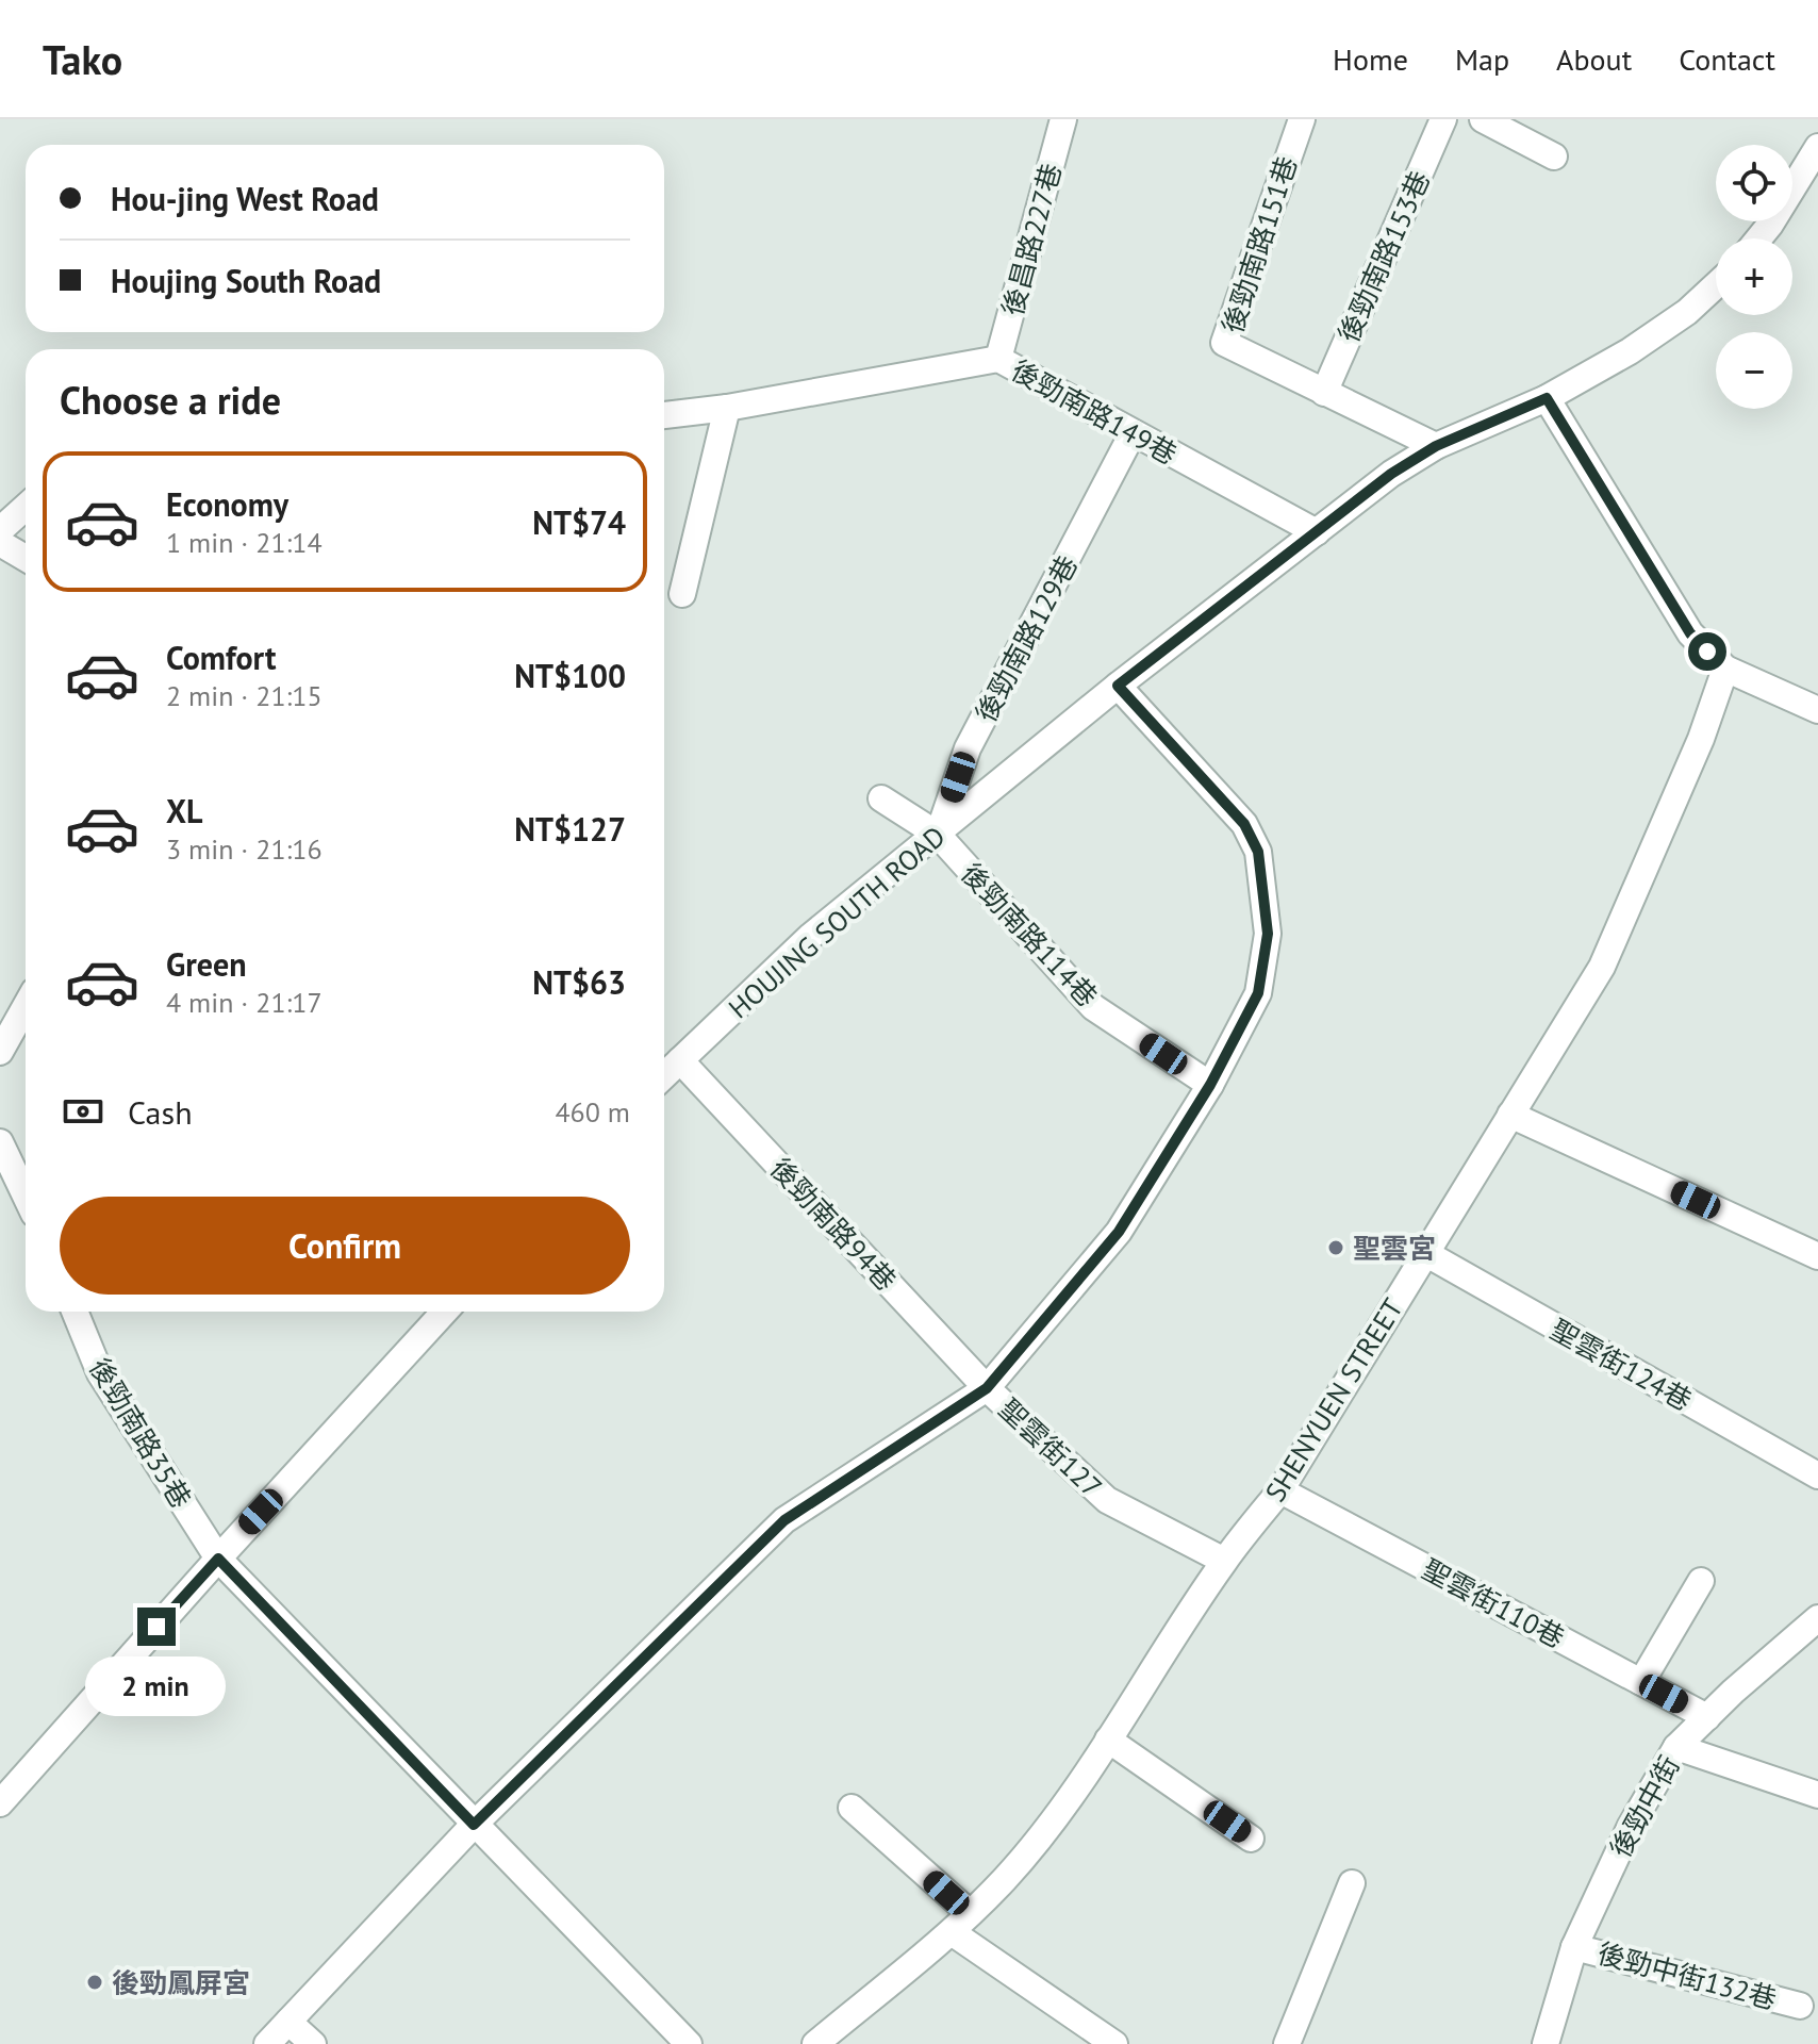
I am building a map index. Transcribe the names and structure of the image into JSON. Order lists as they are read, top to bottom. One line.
{"streets":{"street":["後昌路227巷","後勁南路151巷","後勁南路153巷","後勁南路149巷","後勁南路129巷","HOUJING SOUTH ROAD","後勁南路114巷","後勁南路94巷","聖雲街124巷","SHENYUEN STREET","後勁南路35巷","聖雲街127","聖雲街110巷","後勁中街","後勁中街132巷"]},"crossings":[["後昌路227巷","後勁南路149巷"],["後勁南路151巷","後勁南路153巷"],["後勁南路151巷","HOUJING SOUTH ROAD"],["後勁南路149巷","後勁南路129巷"],["後勁南路149巷","HOUJING SOUTH ROAD"],["後勁南路129巷","HOUJING SOUTH ROAD"],["後勁南路129巷","後勁南路114巷"],["HOUJING SOUTH ROAD","後勁南路114巷"],["HOUJING SOUTH ROAD","後勁南路94巷"],["HOUJING SOUTH ROAD","聖雲街127"],["後勁南路114巷","聖雲街127"],["後勁南路94巷","聖雲街127"],["聖雲街124巷","SHENYUEN STREET"],["SHENYUEN STREET","聖雲街127"],["SHENYUEN STREET","聖雲街110巷"],["聖雲街110巷","後勁中街"],["後勁中街","後勁中街132巷"]],"places":["聖雲宮","後勁鳳屏宮"],"page":{"header":"Tako","nav":["Home","Map","About","Contact"],"map_buttons":["+","−"],"banner":["Hou-jing West Road","Houjing South Road"],"heading":"Choose a ride","list":[{"name":"Economy","note":"1 min · 21:14","value":"NT$74"},{"name":"Comfort","note":"2 min · 21:15","value":"NT$100"},{"name":"XL","note":"3 min · 21:16","value":"NT$127"},{"name":"Green","note":"4 min · 21:17","value":"NT$63"}],"pay":["Cash","460 m"],"buttons":"Confirm","bubble":"2 min"}}
